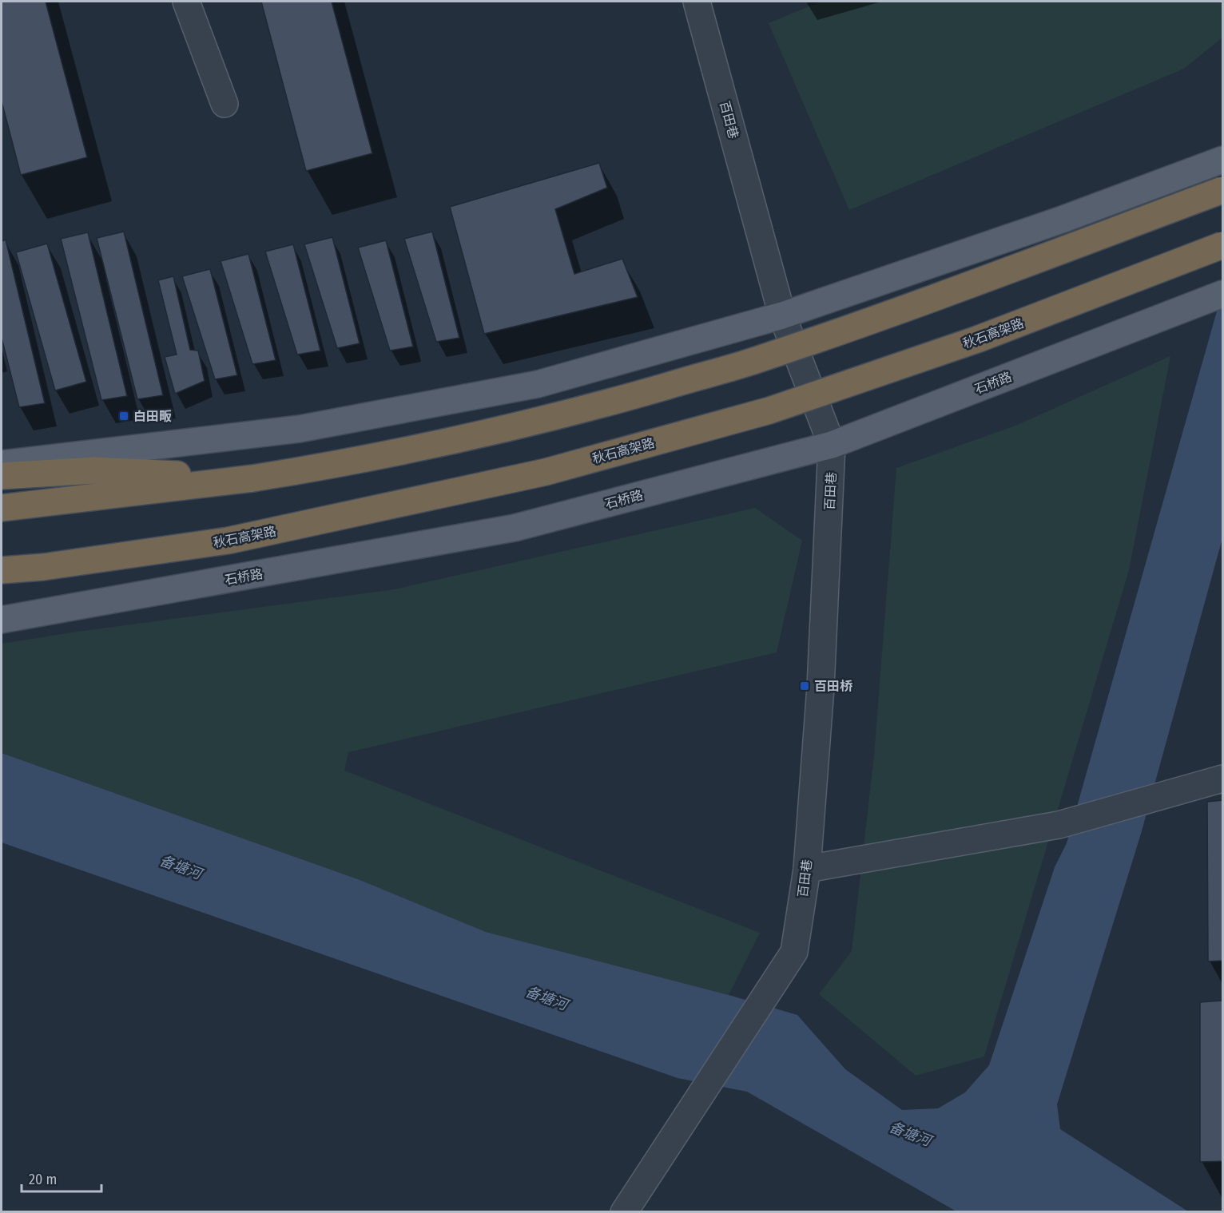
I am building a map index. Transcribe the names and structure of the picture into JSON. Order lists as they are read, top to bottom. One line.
{"streets":{"highway":["秋石高架路"],"main road":["石桥路"],"street":["百田巷"]},"crossings":[["百田巷","石桥路"]],"water":["备塘河"],"places":{"transit":["白田畈","百田桥"]},"scale_bar":"20 m"}
